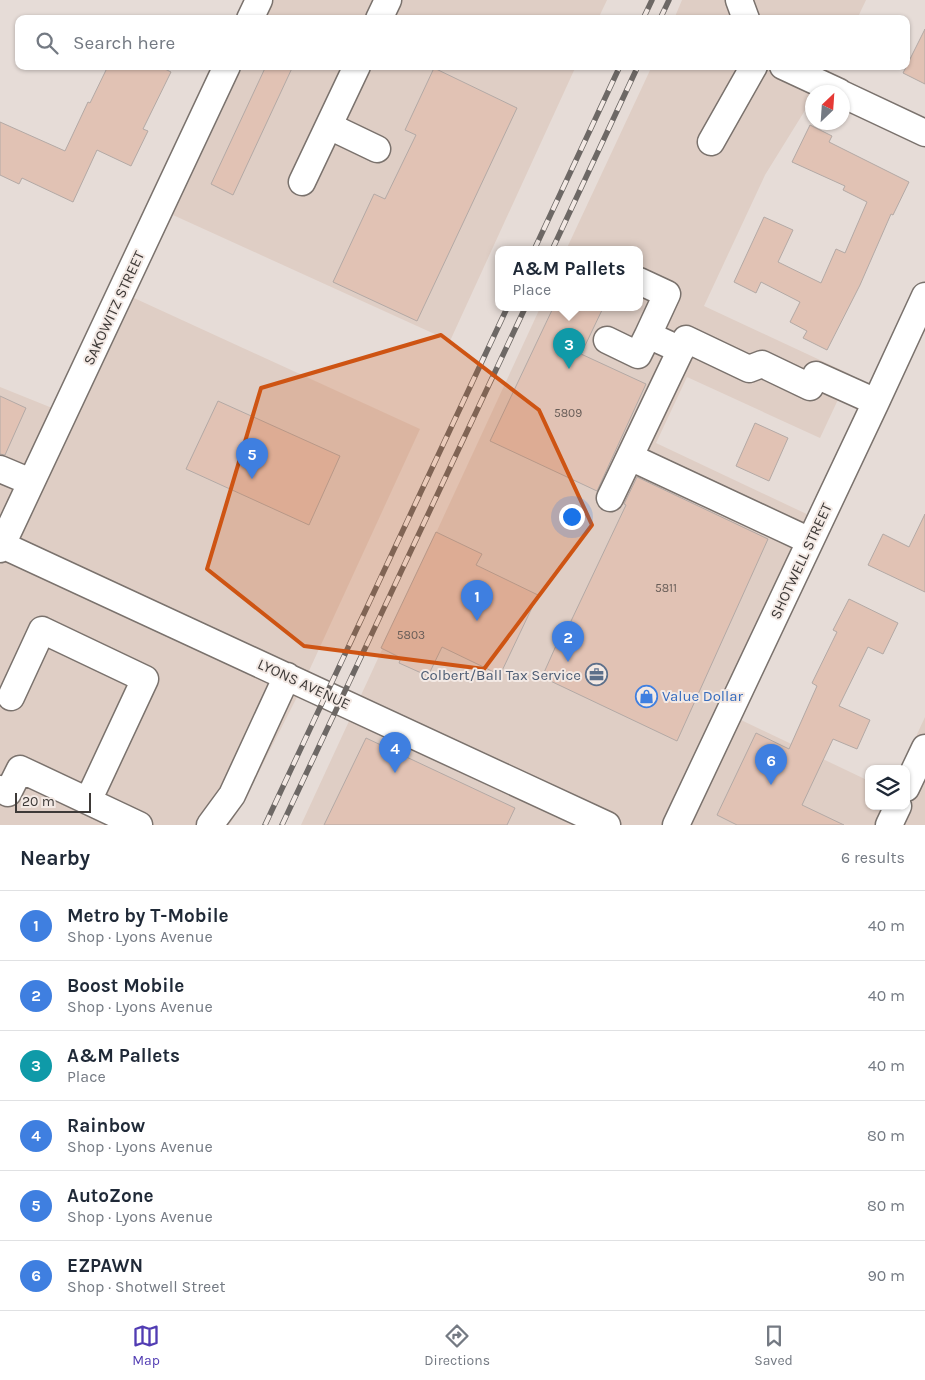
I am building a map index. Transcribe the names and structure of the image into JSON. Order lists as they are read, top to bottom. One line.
{"streets":{"street":["SAKOWITZ STREET","SHOTWELL STREET","LYONS AVENUE"]},"crossings":[["SAKOWITZ STREET","LYONS AVENUE"]],"places":{"office":["Colbert/Ball Tax Service"],"shop":["Value Dollar"]},"house_numbers":["5809","5811","5803"],"scale_bar":"20 m","north":"top right","page":{"search":"Search here","popup":["A&M Pallets","Place"],"pins":["3","5","1","2","4","6"],"scale":"20 m","heading":["Nearby","6 results"],"list":[{"mark":"1","name":"Metro by T-Mobile","note":"Shop · Lyons Avenue","value":"40 m"},{"mark":"2","name":"Boost Mobile","note":"Shop · Lyons Avenue","value":"40 m"},{"mark":"3","name":"A&M Pallets","note":"Place","value":"40 m"},{"mark":"4","name":"Rainbow","note":"Shop · Lyons Avenue","value":"80 m"},{"mark":"5","name":"AutoZone","note":"Shop · Lyons Avenue","value":"80 m"},{"mark":"6","name":"EZPAWN","note":"Shop · Shotwell Street","value":"90 m"}],"nav":["Map","Directions","Saved"]}}
